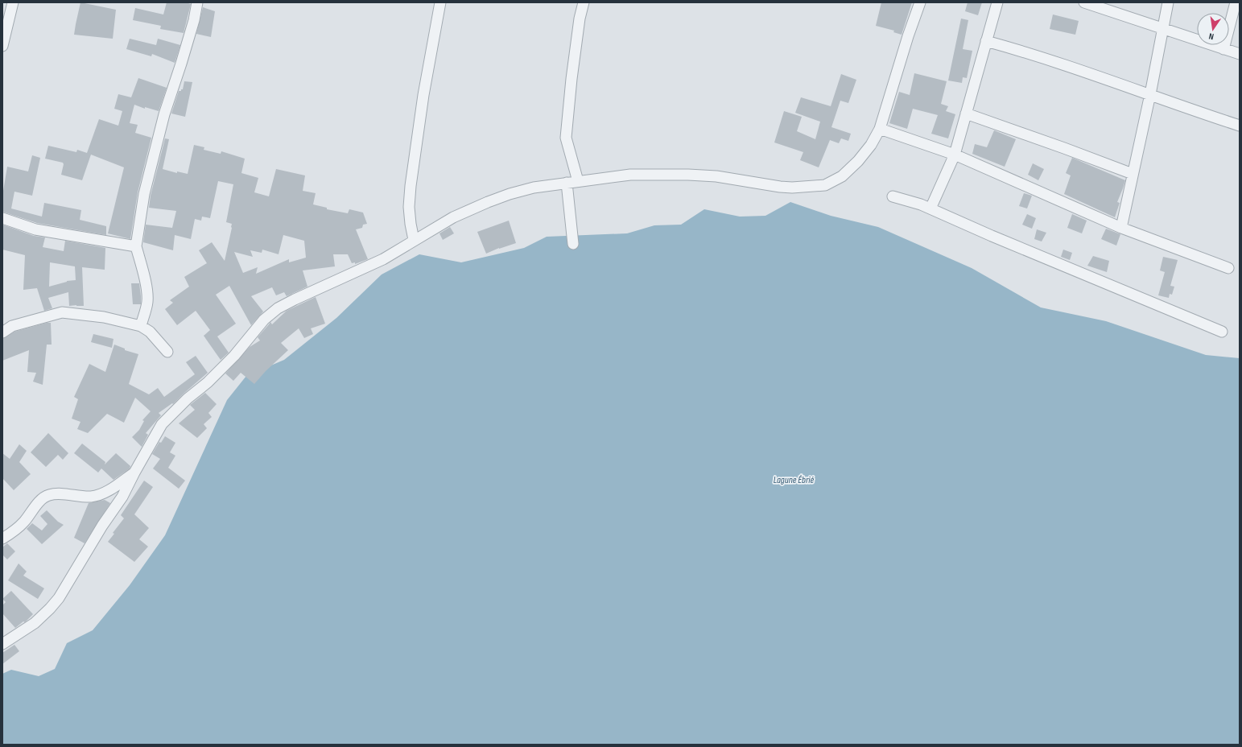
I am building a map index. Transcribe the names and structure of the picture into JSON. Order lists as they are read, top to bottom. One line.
{"water":["Lagune Ébrié"],"north":"bottom"}
